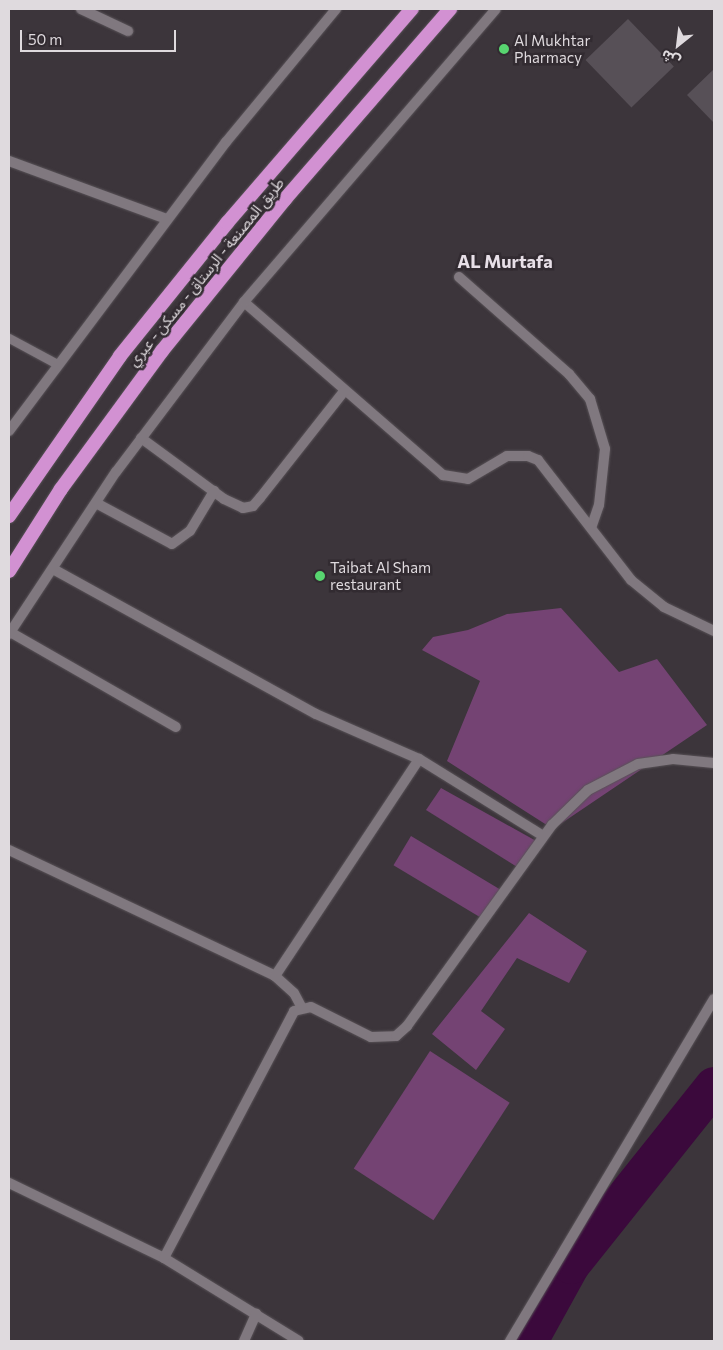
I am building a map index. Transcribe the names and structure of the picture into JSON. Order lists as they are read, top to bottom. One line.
{"streets":{"highway":["طريق المصنعة - الرستاق - مسكن - عبري"]},"districts":["AL Murtafa"],"places":["Al Mukhtar Pharmacy","Taibat Al Sham restaurant"],"scale_bar":"50 m","north":"bottom left"}
